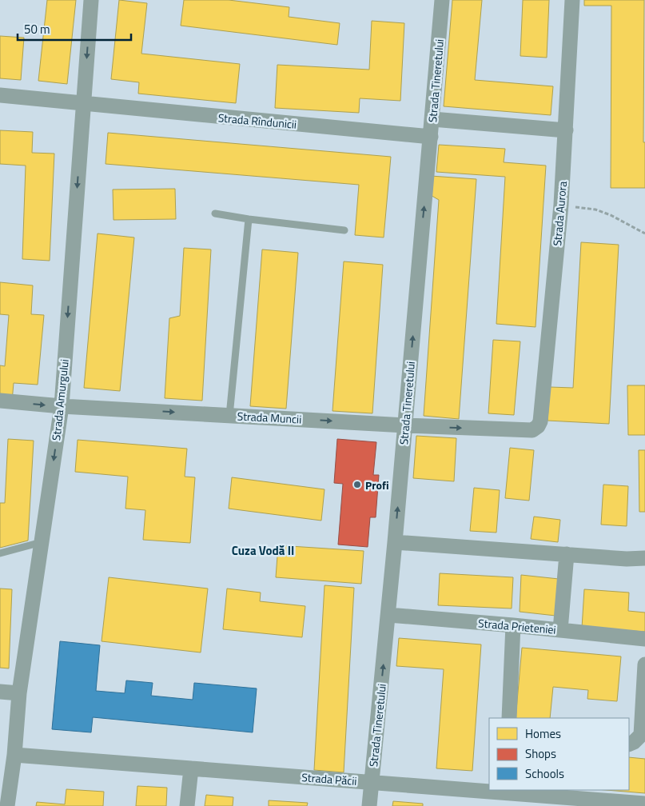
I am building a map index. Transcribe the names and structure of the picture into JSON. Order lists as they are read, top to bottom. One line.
{"streets":{"street":["Strada Tineretului","Strada Rîndunicii","Strada Aurora","Strada Amurgului","Strada Muncii","Strada Prieteniei","Strada Păcii"]},"crossings":[["Strada Tineretului","Strada Rîndunicii"],["Strada Tineretului","Strada Muncii"],["Strada Tineretului","Strada Prieteniei"],["Strada Tineretului","Strada Păcii"],["Strada Rîndunicii","Strada Amurgului"],["Strada Aurora","Strada Muncii"],["Strada Amurgului","Strada Muncii"],["Strada Amurgului","Strada Păcii"]],"one_way":["Strada Tineretului","Strada Amurgului"],"districts":["Cuza Vodă II"],"places":["Profi"],"legend":["Homes","Shops","Schools"],"scale_bar":"50 m"}
